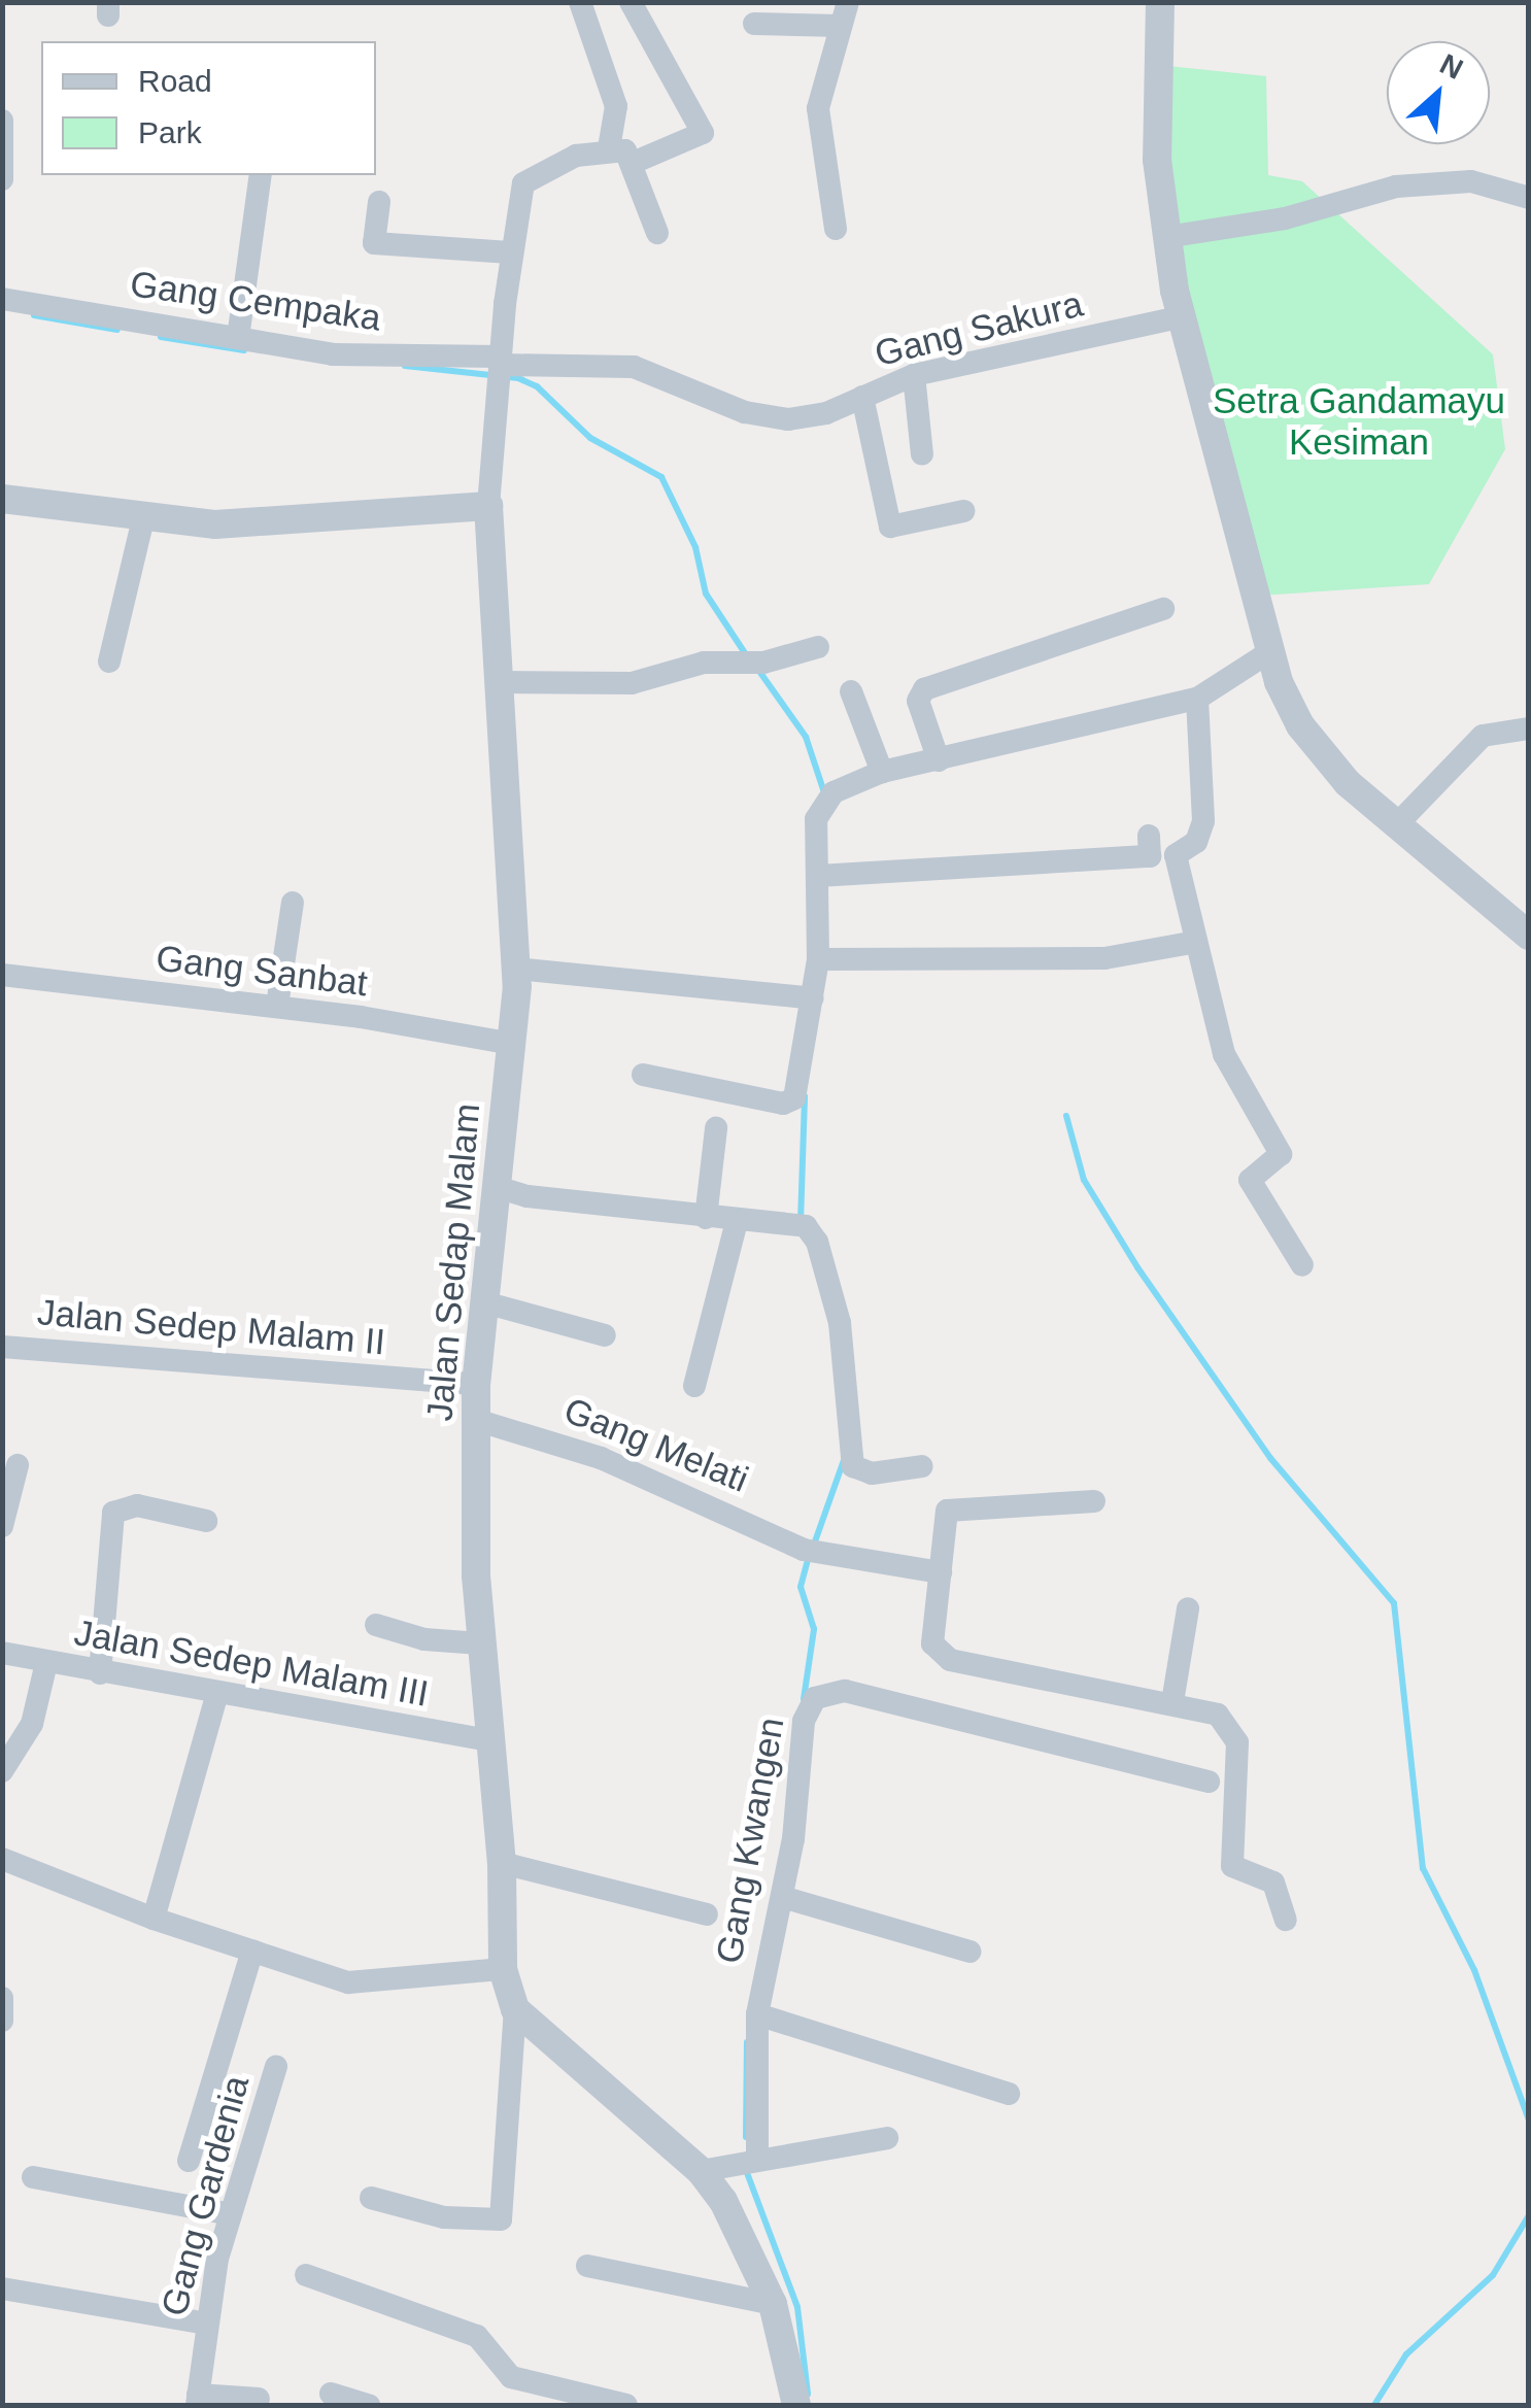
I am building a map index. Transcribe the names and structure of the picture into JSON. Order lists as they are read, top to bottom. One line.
{"streets":{"street":["Gang Cempaka","Gang Sakura","Gang Sanbat","Jalan Sedap Malam","Jalan Sedep Malam II","Gang Melati","Jalan Sedep Malam III","Gang Kwangen","Gang Gardenia"]},"crossings":[["Gang Cempaka","Gang Sakura"],["Gang Sanbat","Jalan Sedap Malam"],["Jalan Sedap Malam","Jalan Sedep Malam II"],["Jalan Sedap Malam","Gang Melati"],["Jalan Sedap Malam","Jalan Sedep Malam III"]],"parks":["Setra Gandamayu Kesiman"],"legend":["Road","Park"],"north":"top right"}
